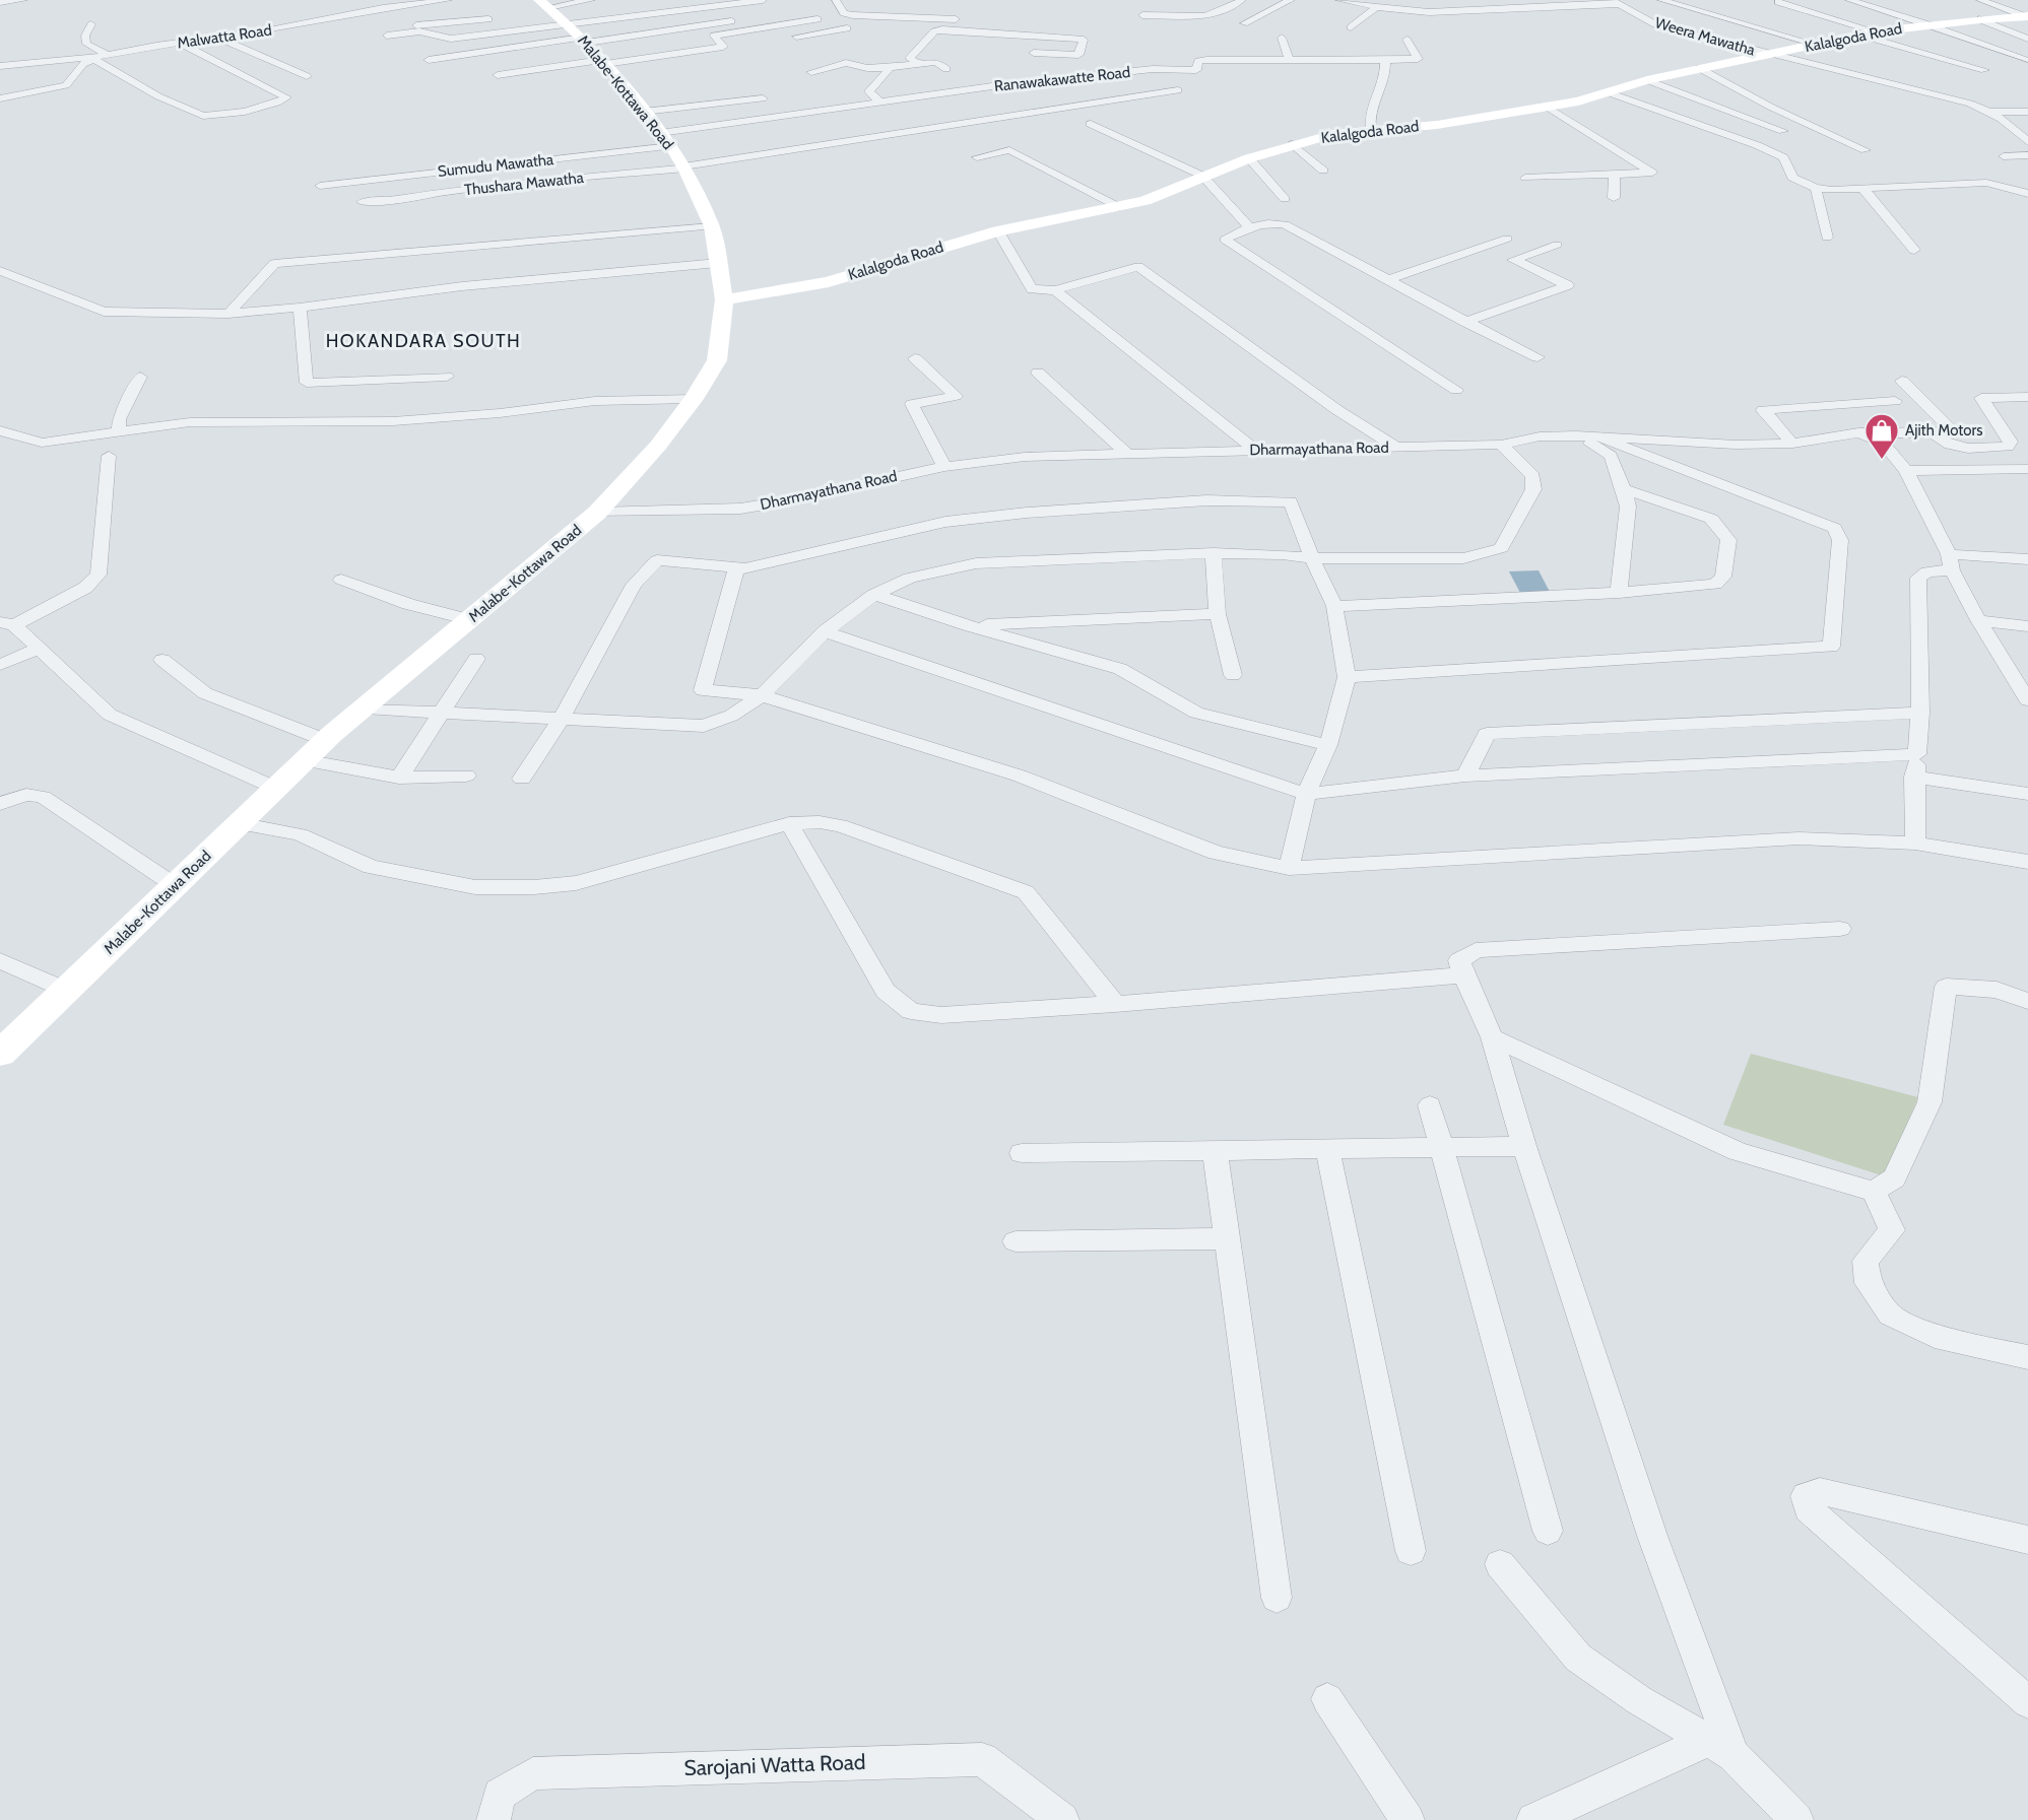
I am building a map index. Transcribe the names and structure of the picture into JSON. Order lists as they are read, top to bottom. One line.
{"streets":{"street":["Malwatta Road","Weera Mawatha","Kalalgoda Road","Ranawakawatte Road","Malabe-Kottawa Road","Sumudu Mawatha","Thushara Mawatha","Dharmayathana Road","Sarojani Watta Road"]},"crossings":[["Weera Mawatha","Kalalgoda Road"],["Kalalgoda Road","Malabe-Kottawa Road"],["Ranawakawatte Road","Malabe-Kottawa Road"],["Ranawakawatte Road","Sumudu Mawatha"],["Malabe-Kottawa Road","Sumudu Mawatha"],["Malabe-Kottawa Road","Thushara Mawatha"],["Malabe-Kottawa Road","Dharmayathana Road"]],"districts":["HOKANDARA SOUTH"],"places":{"shop":["Ajith Motors"]}}
